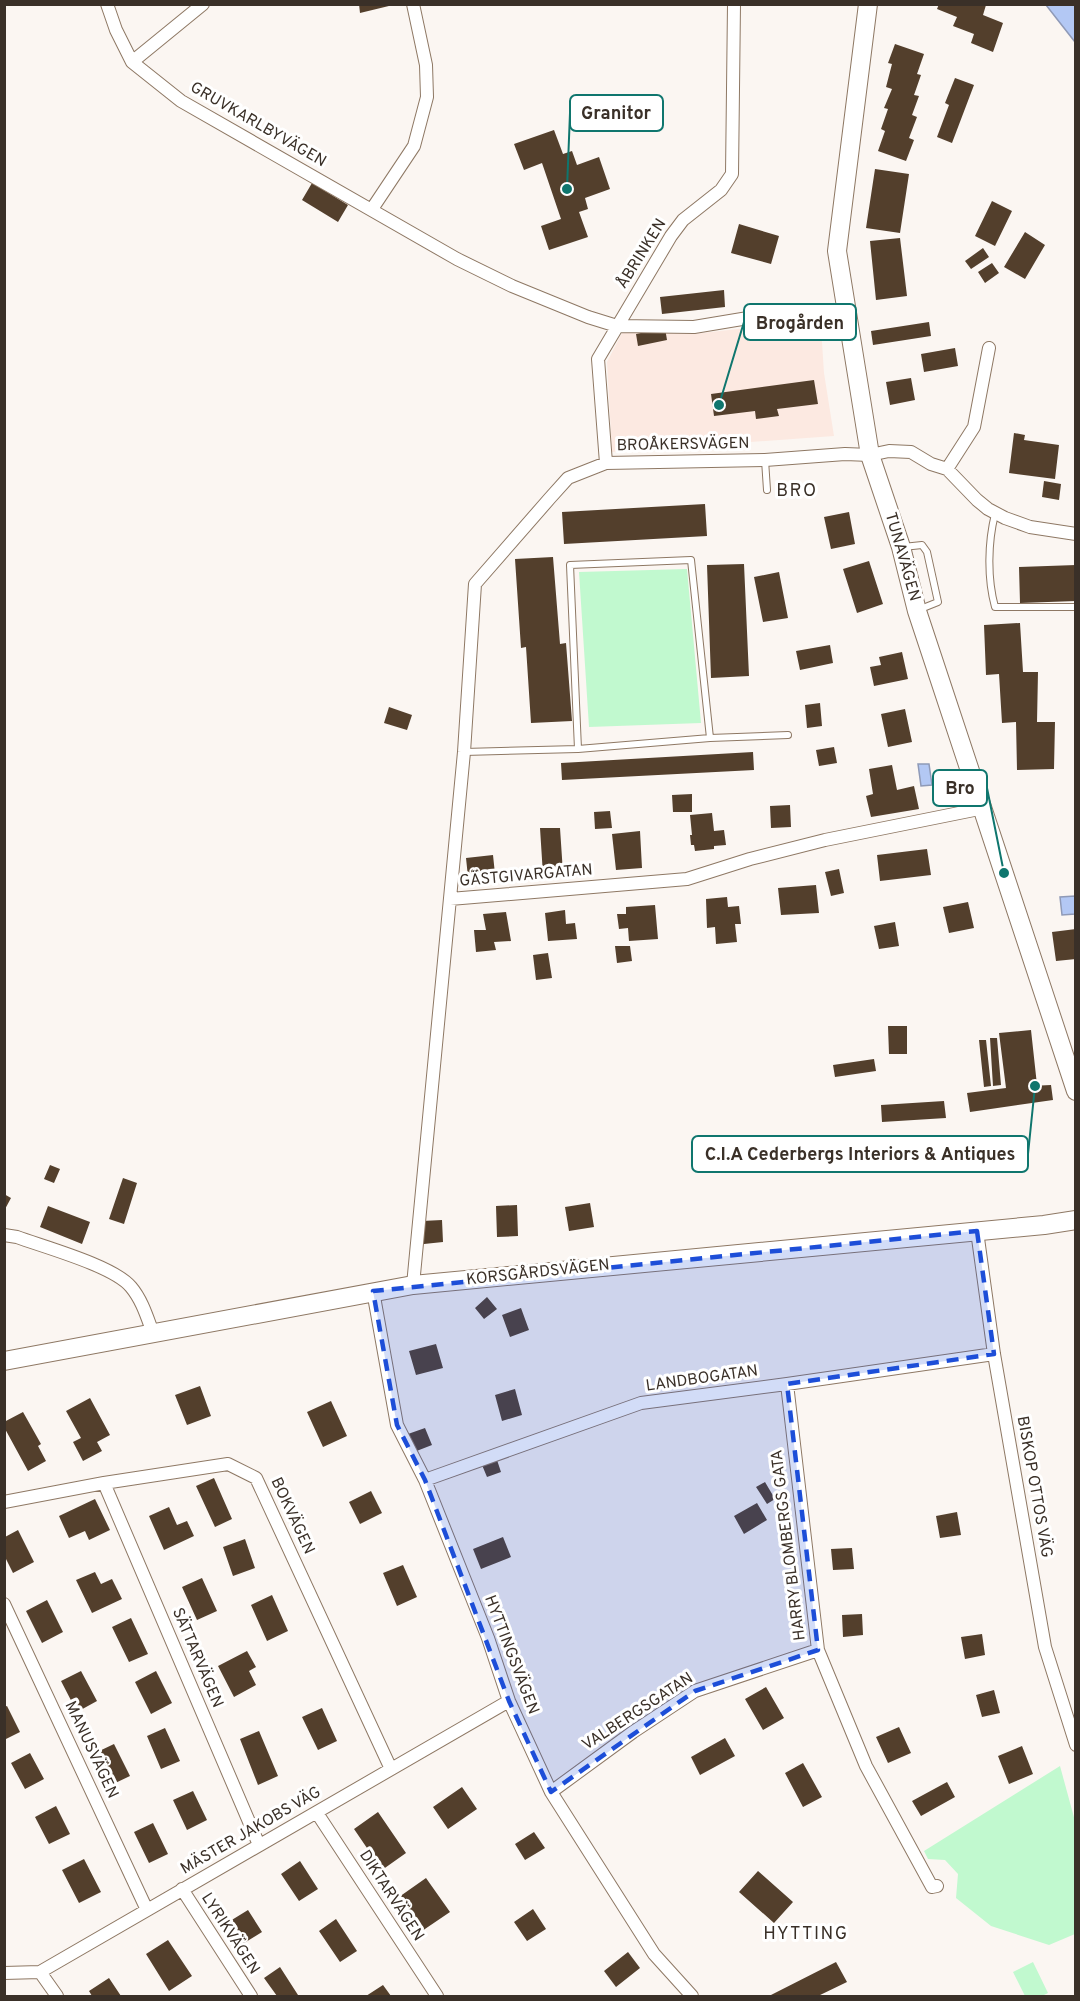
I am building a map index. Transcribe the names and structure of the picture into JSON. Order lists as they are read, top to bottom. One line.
{"streets":{"street":["GRUVKARLBYVÄGEN","ÅBRINKEN","BROÅKERSVÄGEN","TUNAVÄGEN","GÄSTGIVARGATAN","KORSGÅRDSVÄGEN","LANDBOGATAN","BISKOP OTTOS VÄG","BOKVÄGEN","HARRY BLOMBERGS GATA","HYTTINGSVÄGEN","SÄTTARVÄGEN","VALBERGSGATAN","MANUSVÄGEN","MÄSTER JAKOBS VÄG","DIKTARVÄGEN","LYRIKVÄGEN"]},"crossings":[["GRUVKARLBYVÄGEN","ÅBRINKEN"],["ÅBRINKEN","BROÅKERSVÄGEN"],["BROÅKERSVÄGEN","TUNAVÄGEN"],["TUNAVÄGEN","GÄSTGIVARGATAN"],["GÄSTGIVARGATAN","KORSGÅRDSVÄGEN"],["KORSGÅRDSVÄGEN","BISKOP OTTOS VÄG"],["KORSGÅRDSVÄGEN","HYTTINGSVÄGEN"],["LANDBOGATAN","BISKOP OTTOS VÄG"],["LANDBOGATAN","HARRY BLOMBERGS GATA"],["LANDBOGATAN","HYTTINGSVÄGEN"],["BOKVÄGEN","SÄTTARVÄGEN"],["BOKVÄGEN","MÄSTER JAKOBS VÄG"],["HARRY BLOMBERGS GATA","VALBERGSGATAN"],["HYTTINGSVÄGEN","VALBERGSGATAN"],["HYTTINGSVÄGEN","MÄSTER JAKOBS VÄG"],["SÄTTARVÄGEN","MÄSTER JAKOBS VÄG"],["MANUSVÄGEN","MÄSTER JAKOBS VÄG"],["MÄSTER JAKOBS VÄG","DIKTARVÄGEN"],["MÄSTER JAKOBS VÄG","LYRIKVÄGEN"]],"districts":["BRO","HYTTING"],"places":["Granitor","Brogården","Bro","C.I.A Cederbergs Interiors & Antiques"]}
